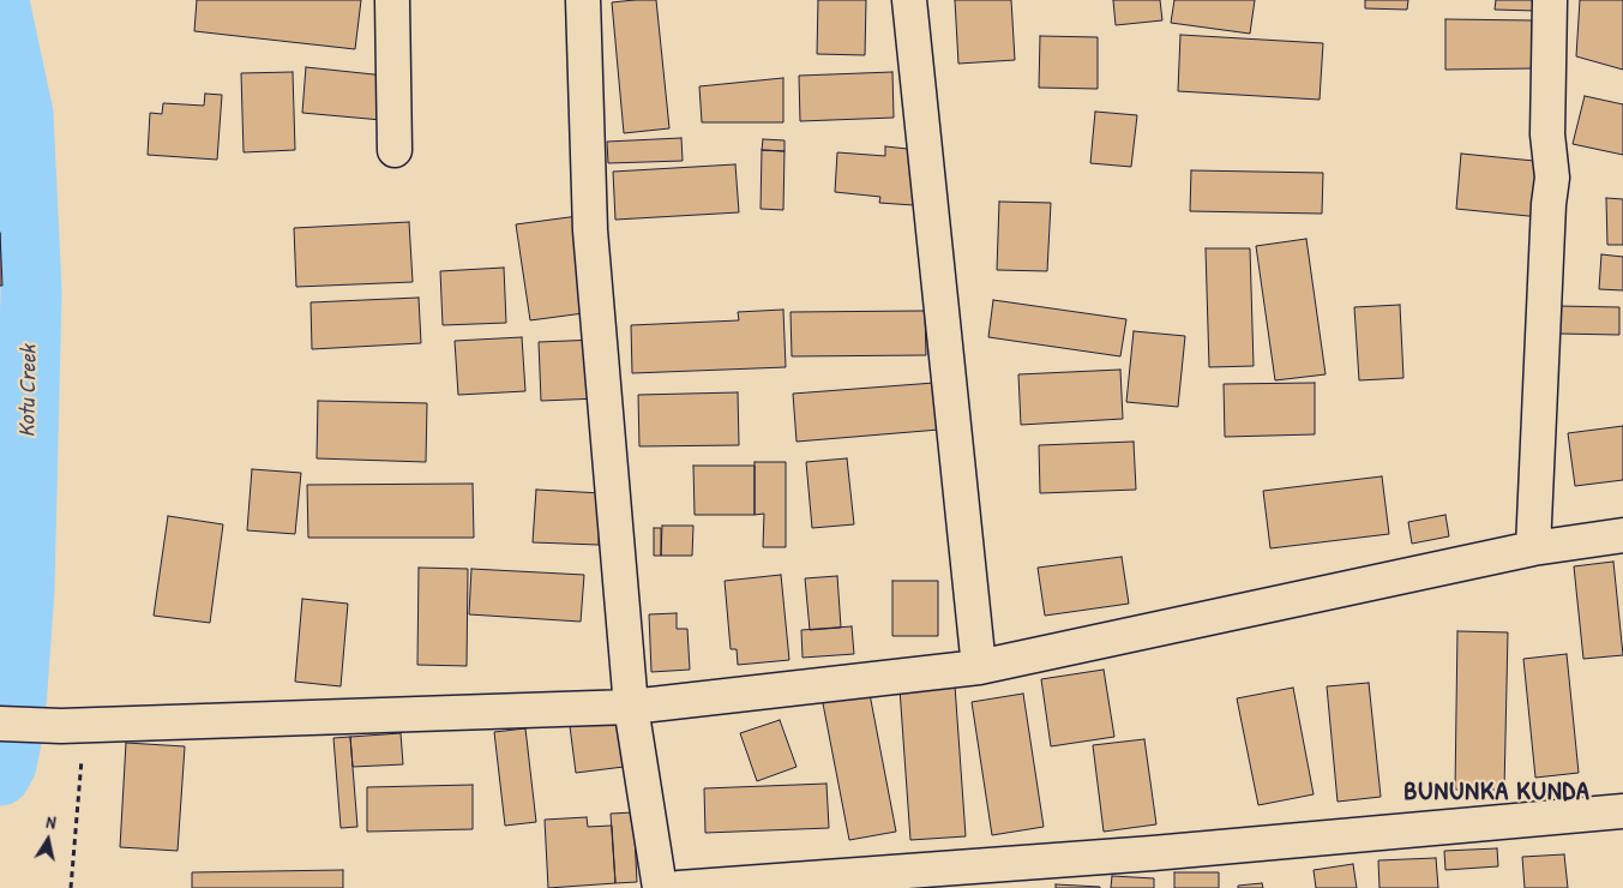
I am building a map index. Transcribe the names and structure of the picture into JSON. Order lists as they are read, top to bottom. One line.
{"districts":["BUNUNKA KUNDA"],"water":["Kotu Creek"],"north":"top"}
